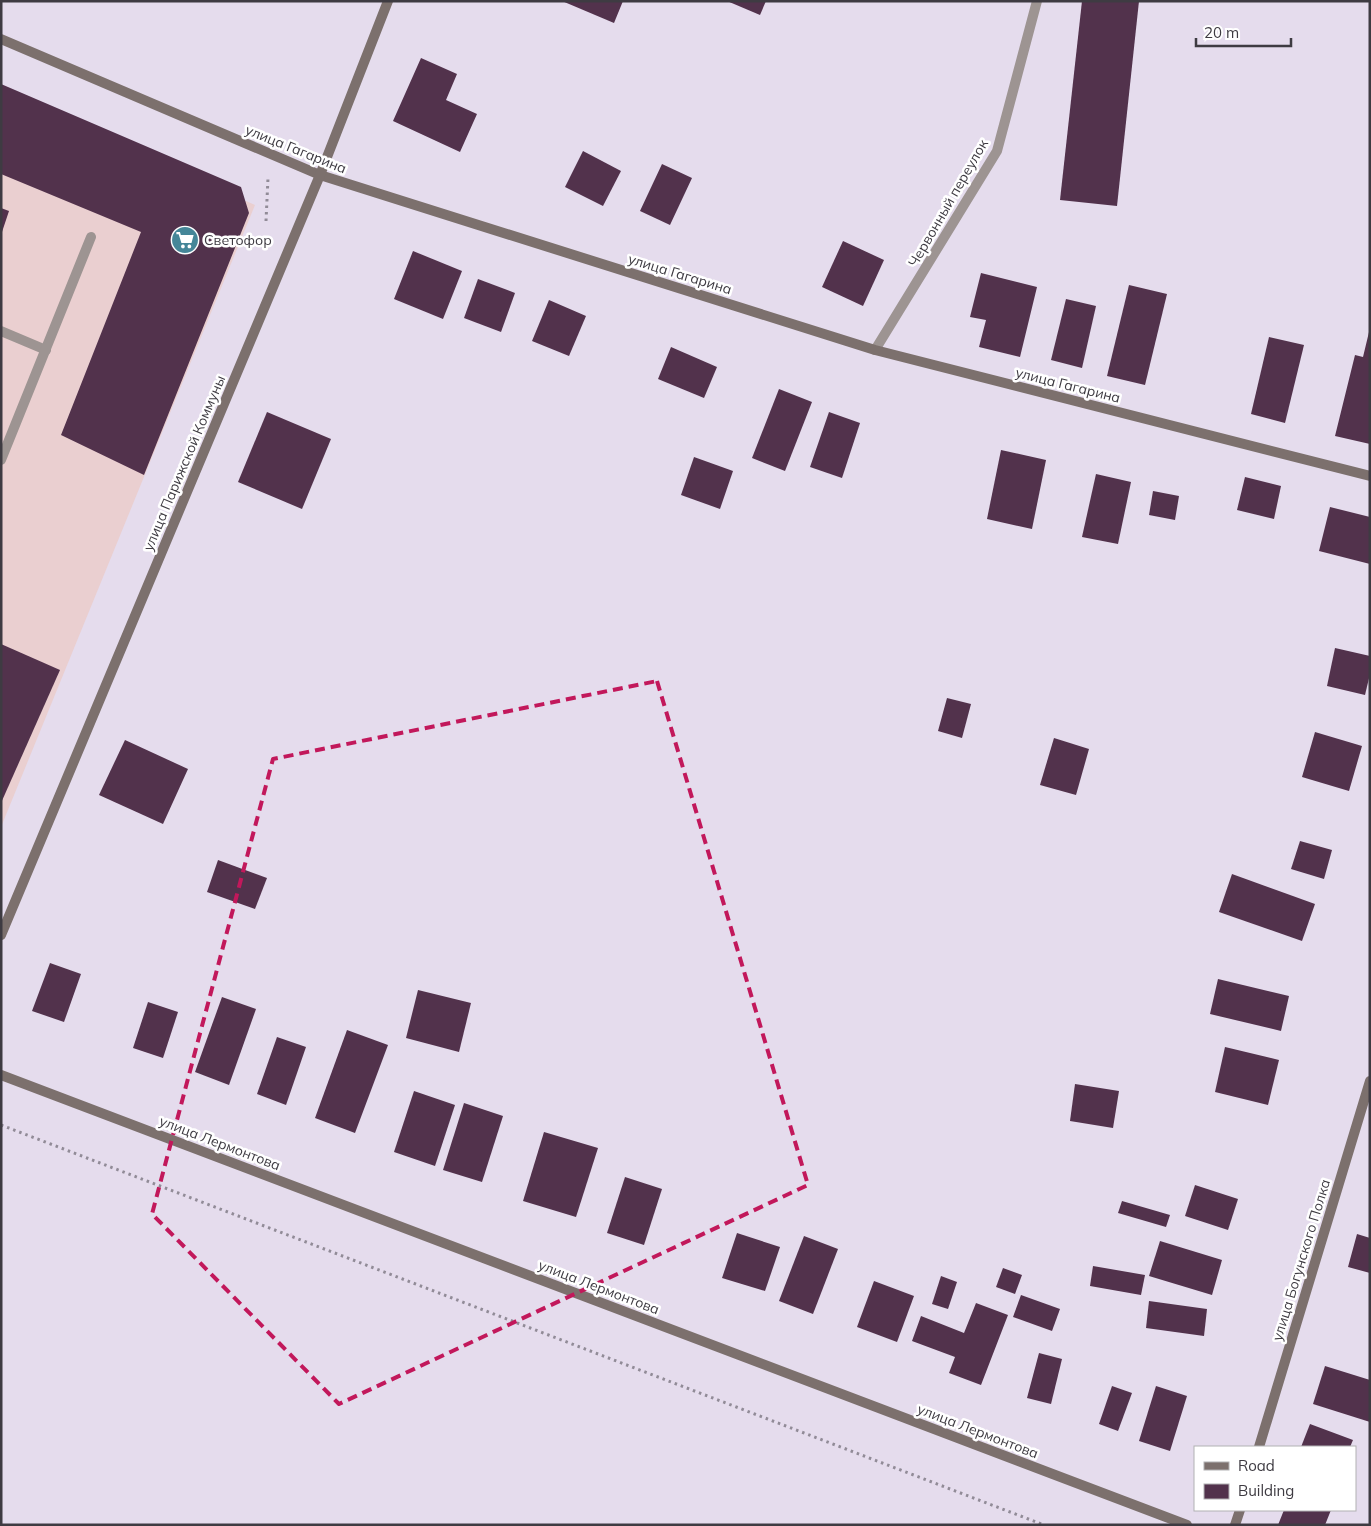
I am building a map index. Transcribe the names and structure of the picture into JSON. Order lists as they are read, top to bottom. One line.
{"streets":{"street":["улица Гагарина","Червонный переулок","улица Парижской Коммуны","улица Лермонтова","улица Богунского Полка"]},"crossings":[["улица Гагарина","Червонный переулок"],["улица Гагарина","улица Парижской Коммуны"]],"places":{"supermarket":["Светофор"]},"legend":["Road","Building"],"scale_bar":"20 m"}
